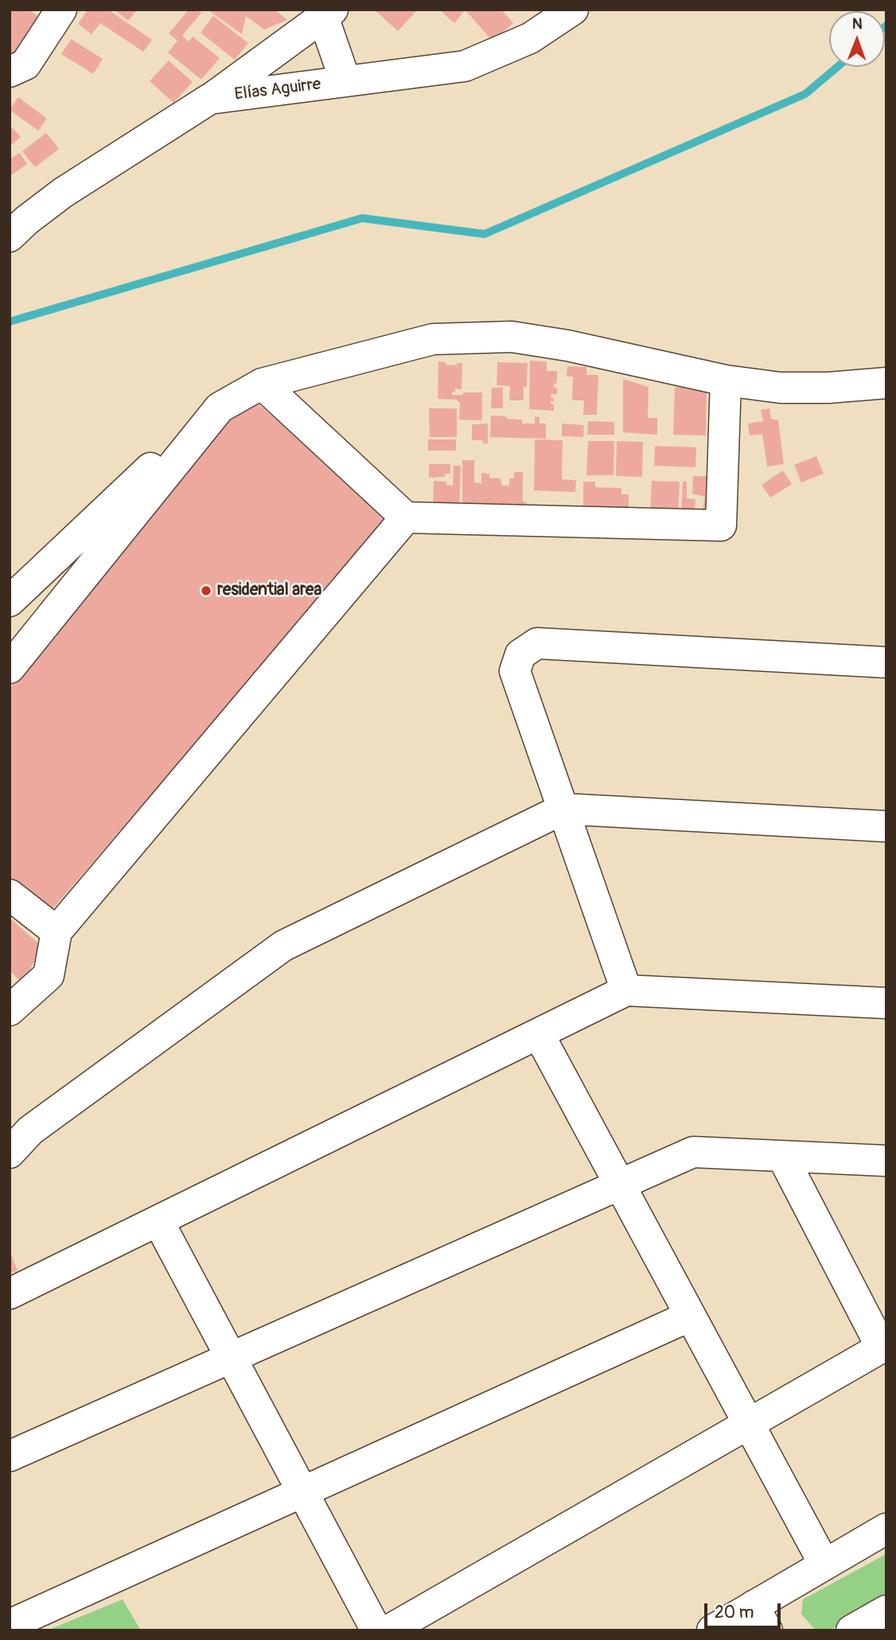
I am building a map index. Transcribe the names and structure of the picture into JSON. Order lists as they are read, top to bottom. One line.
{"streets":{"street":["Elías Aguirre"]},"places":["residential area"],"scale_bar":"20 m","north":"top"}
